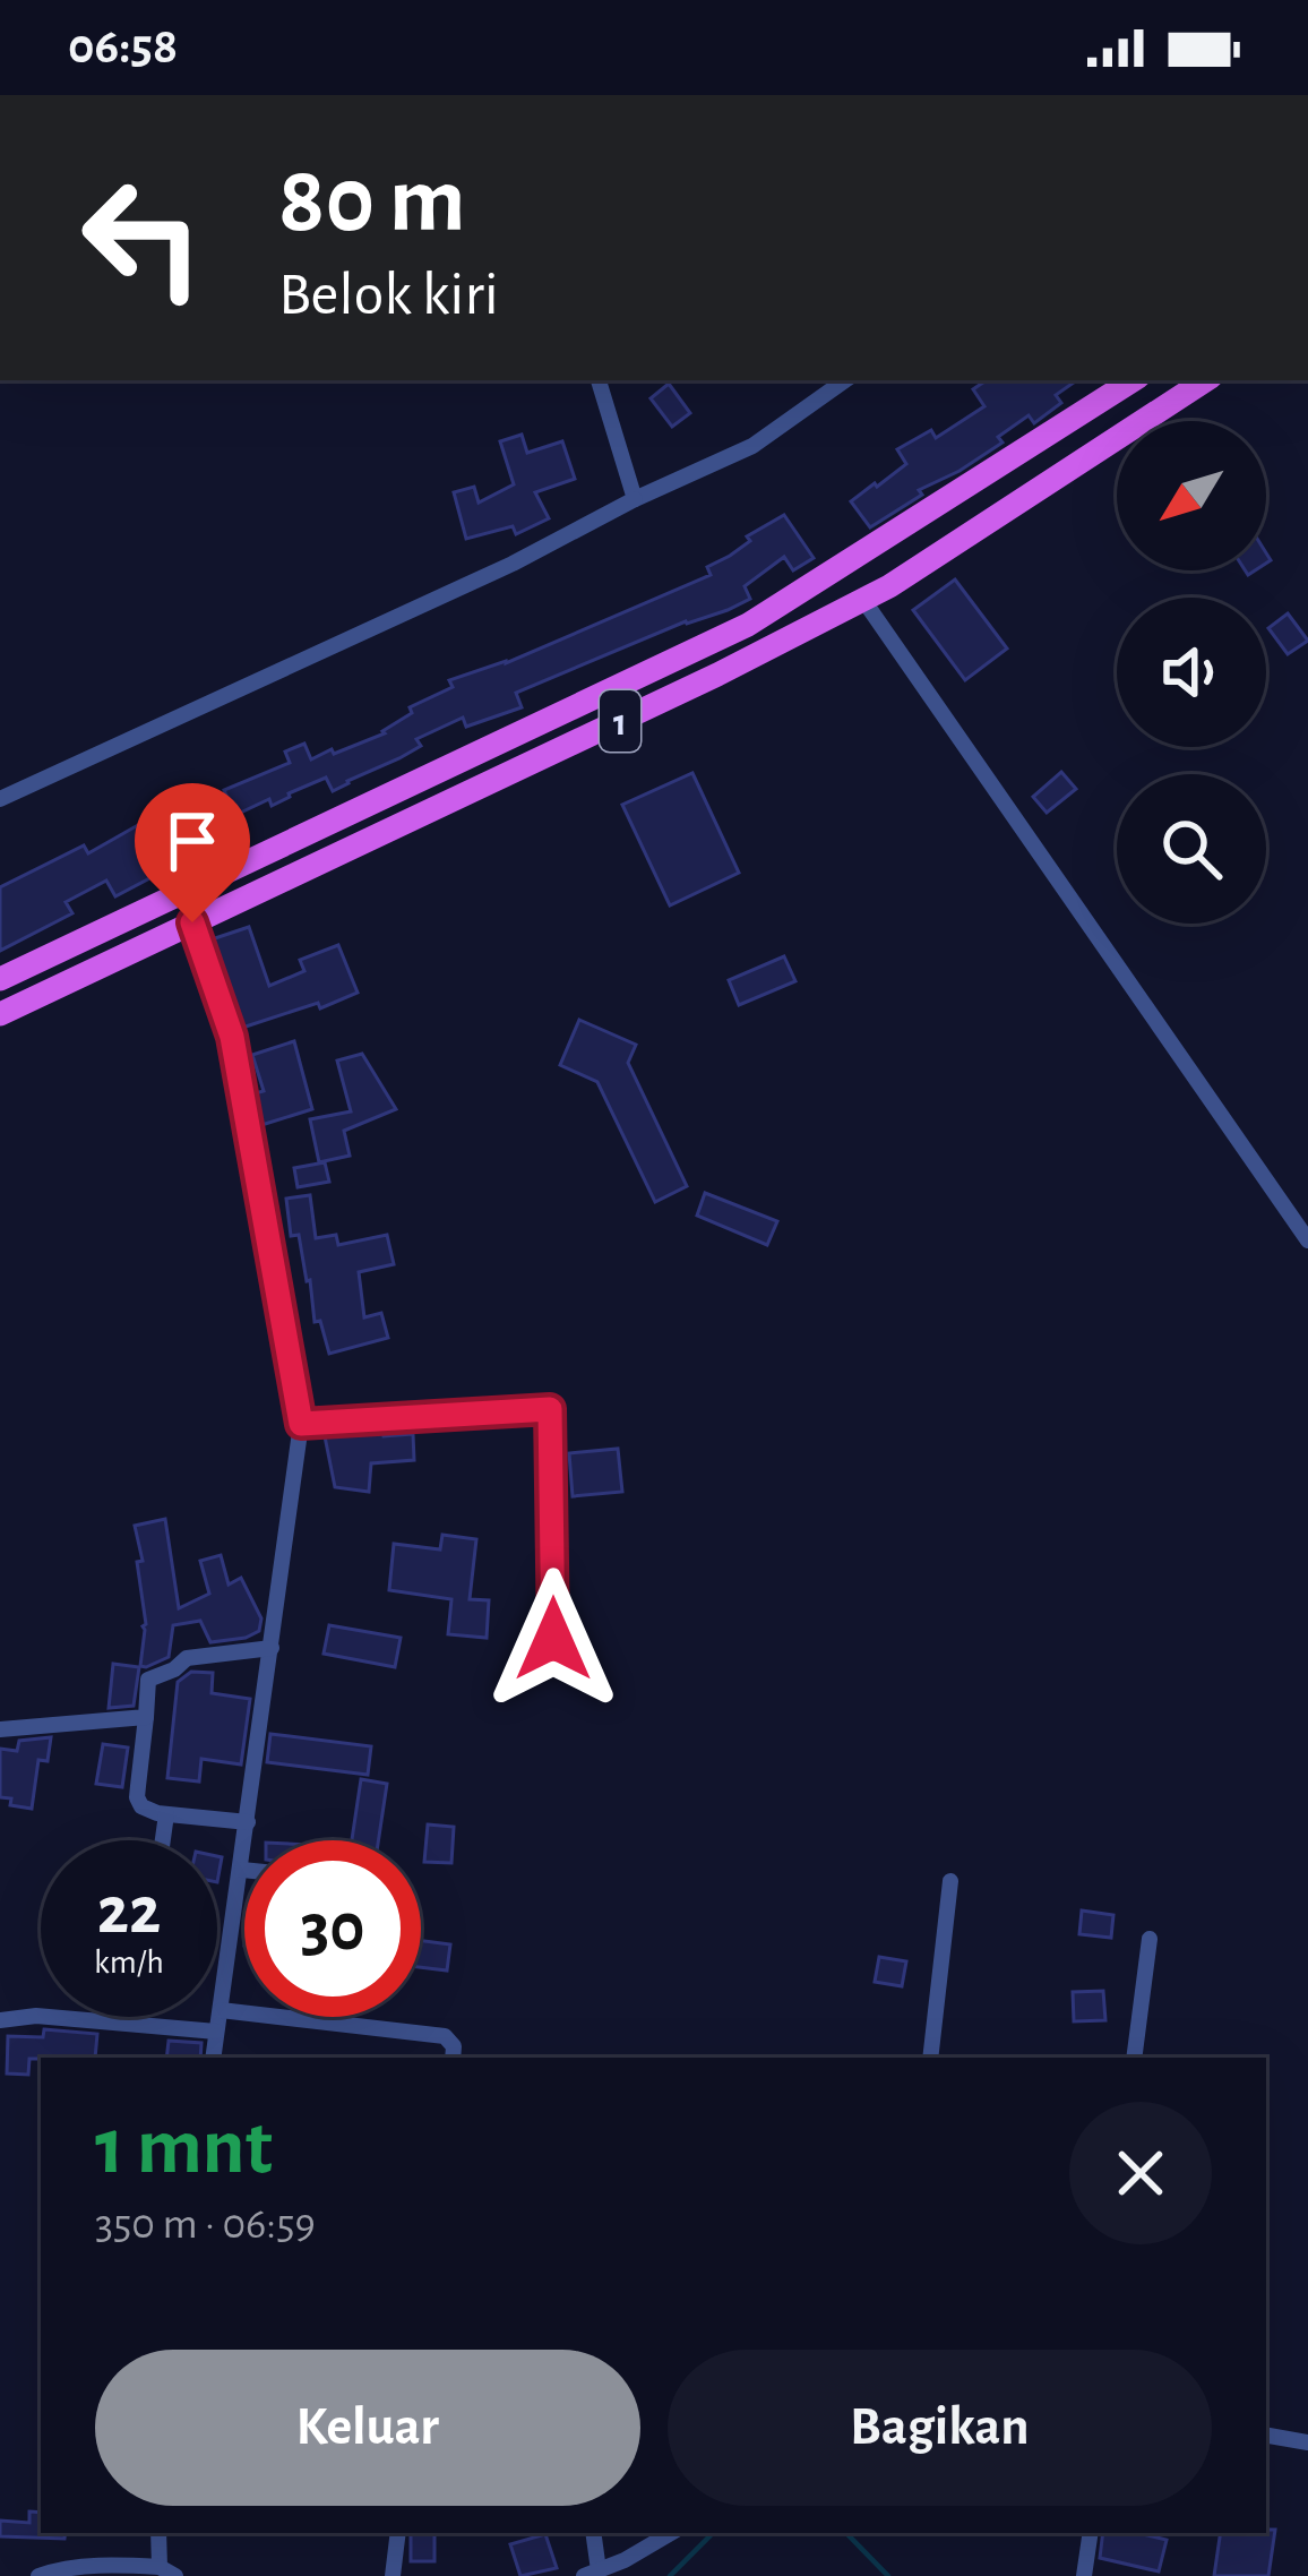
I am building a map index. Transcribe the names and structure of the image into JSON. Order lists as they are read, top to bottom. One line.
{"streets":{"highway":["1"]},"north":"bottom left","page":{"status":"06:58","turn":["80 m","Belok kiri"],"speed":"22 km/h","limit":"30","heading":["1 mnt","350 m · 06:59"],"buttons":["Keluar","Bagikan"]}}
